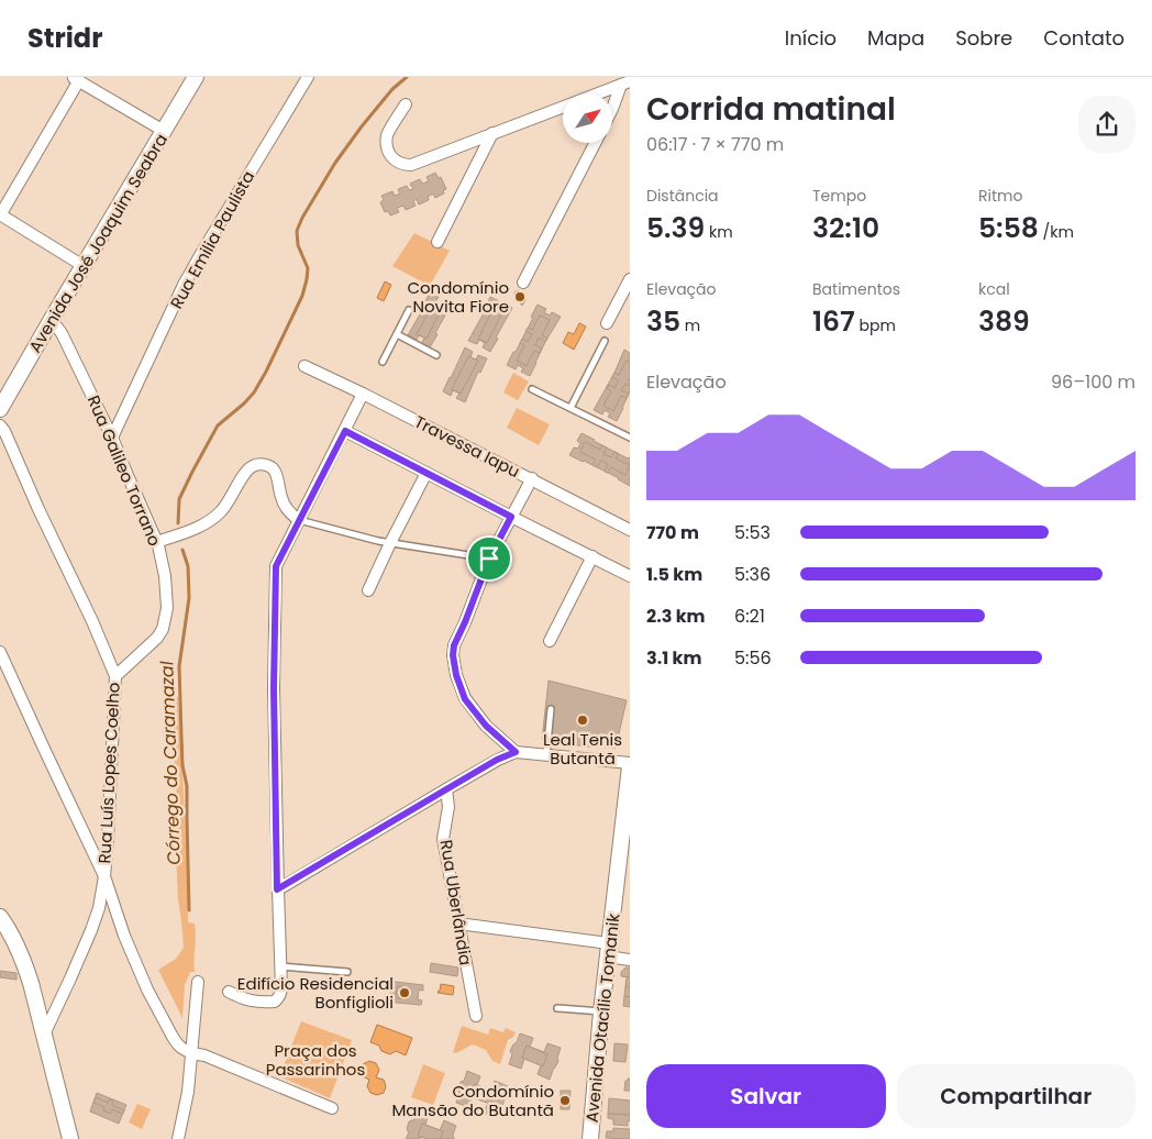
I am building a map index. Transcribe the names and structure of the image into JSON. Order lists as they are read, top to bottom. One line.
{"streets":{"main road":["Avenida José Joaquim Seabra","Avenida Otacílio Tomanik"],"street":["Rua Emilia Paulista","Travessa Iapu","Rua Galileo Torrano","Rua Luís Lopes Coelho","Rua Uberlândia"]},"crossings":[["Rua Emilia Paulista","Rua Galileo Torrano"],["Avenida José Joaquim Seabra","Rua Galileo Torrano"],["Rua Galileo Torrano","Rua Luís Lopes Coelho"]],"water":["Córrego do Caramazal"],"parks":["Praça dos Passarinhos"],"places":["Condomínio Novita Fiore","Leal Tenis Butantã","Edifício Residencial Bonfiglioli","Condomínio Mansão do Butantã"],"north":"top right","page":{"header":"Stridr","nav":["Início","Mapa","Sobre","Contato"],"heading":["Corrida matinal","06:17 · 7 × 770 m"],"stats":[["Distância","5.39 km"],["Tempo","32:10"],["Ritmo","5:58 /km"],["Elevação","35 m"],["Batimentos","167 bpm"],["kcal","389"]],"chart":["Elevação","96–100 m"],"list":[{"name":"770 m","note":"5:53"},{"name":"1.5 km","note":"5:36"},{"name":"2.3 km","note":"6:21"},{"name":"3.1 km","note":"5:56"}],"buttons":["Salvar","Compartilhar"]}}
